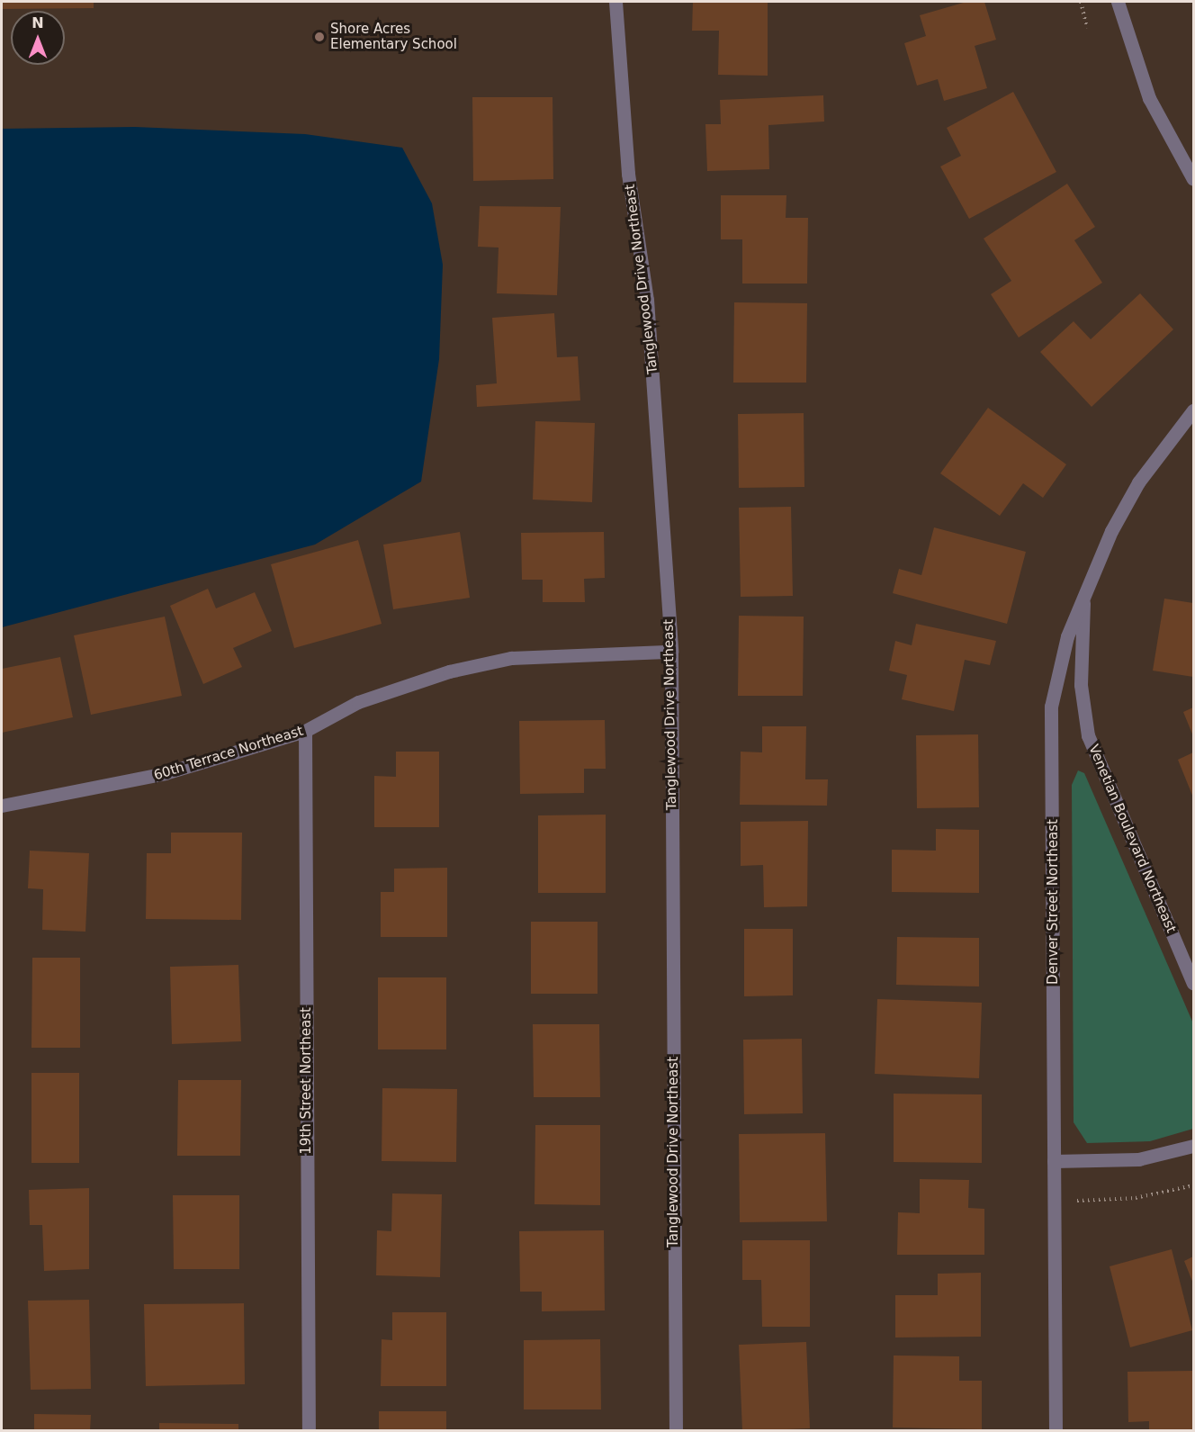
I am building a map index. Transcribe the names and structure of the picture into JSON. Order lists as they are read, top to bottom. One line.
{"streets":{"street":["Tanglewood Drive Northeast","60th Terrace Northeast","Venetian Boulevard Northeast","Denver Street Northeast","19th Street Northeast"]},"crossings":[["Tanglewood Drive Northeast","60th Terrace Northeast"],["60th Terrace Northeast","19th Street Northeast"],["Venetian Boulevard Northeast","Denver Street Northeast"]],"places":["Shore Acres Elementary School"],"north":"top"}
